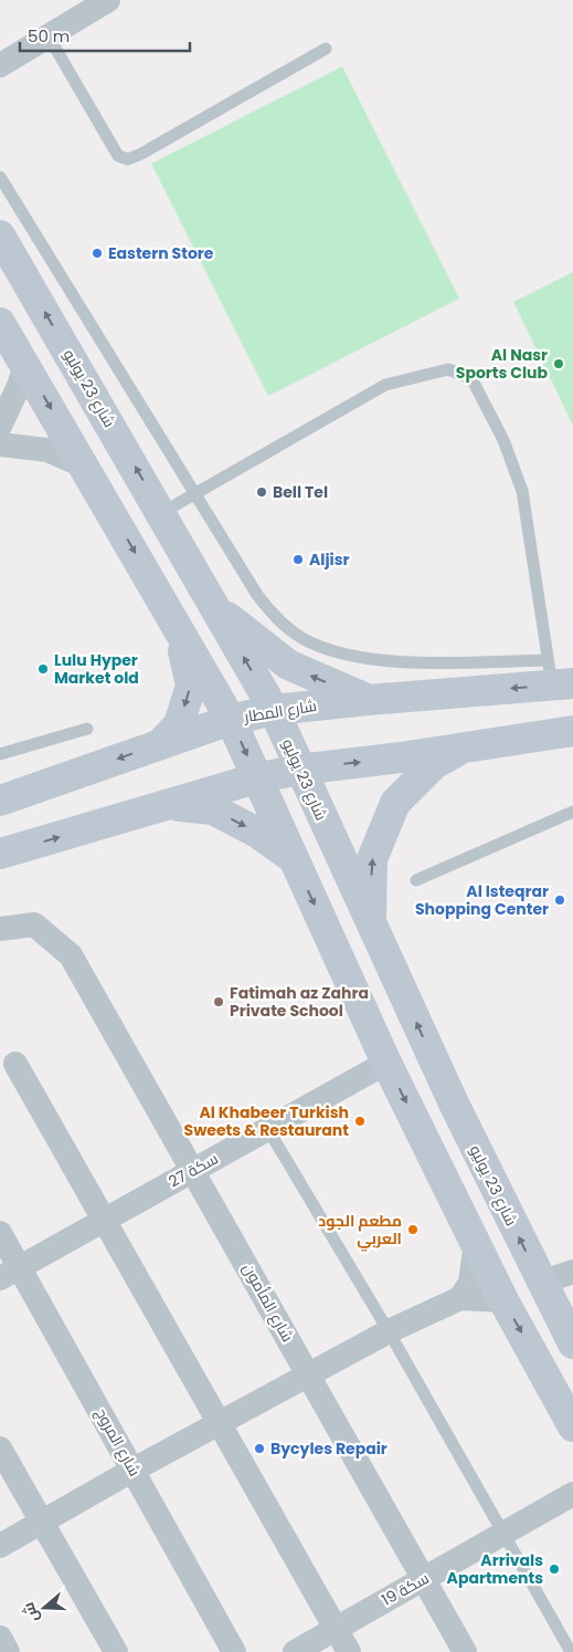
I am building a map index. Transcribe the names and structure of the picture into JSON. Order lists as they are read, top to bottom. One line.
{"streets":{"main road":["شارع 23 يوليو","شارع المطار"],"street":["سكة 27","شارع المأمون","شارع المروج","سكة 19"]},"crossings":[["شارع 23 يوليو","شارع المطار"],["سكة 27","شارع المأمون"],["سكة 27","شارع المروج"],["شارع المأمون","سكة 19"]],"places":["Eastern Store","Al Nasr Sports Club","Bell Tel","Aljisr","Lulu Hyper Market old","Al Isteqrar Shopping Center","Fatimah az Zahra Private School","Al Khabeer Turkish Sweets & Restaurant","مطعم الجود العربي","Bycyles Repair","Arrivals Apartments"],"scale_bar":"50 m","north":"left"}
